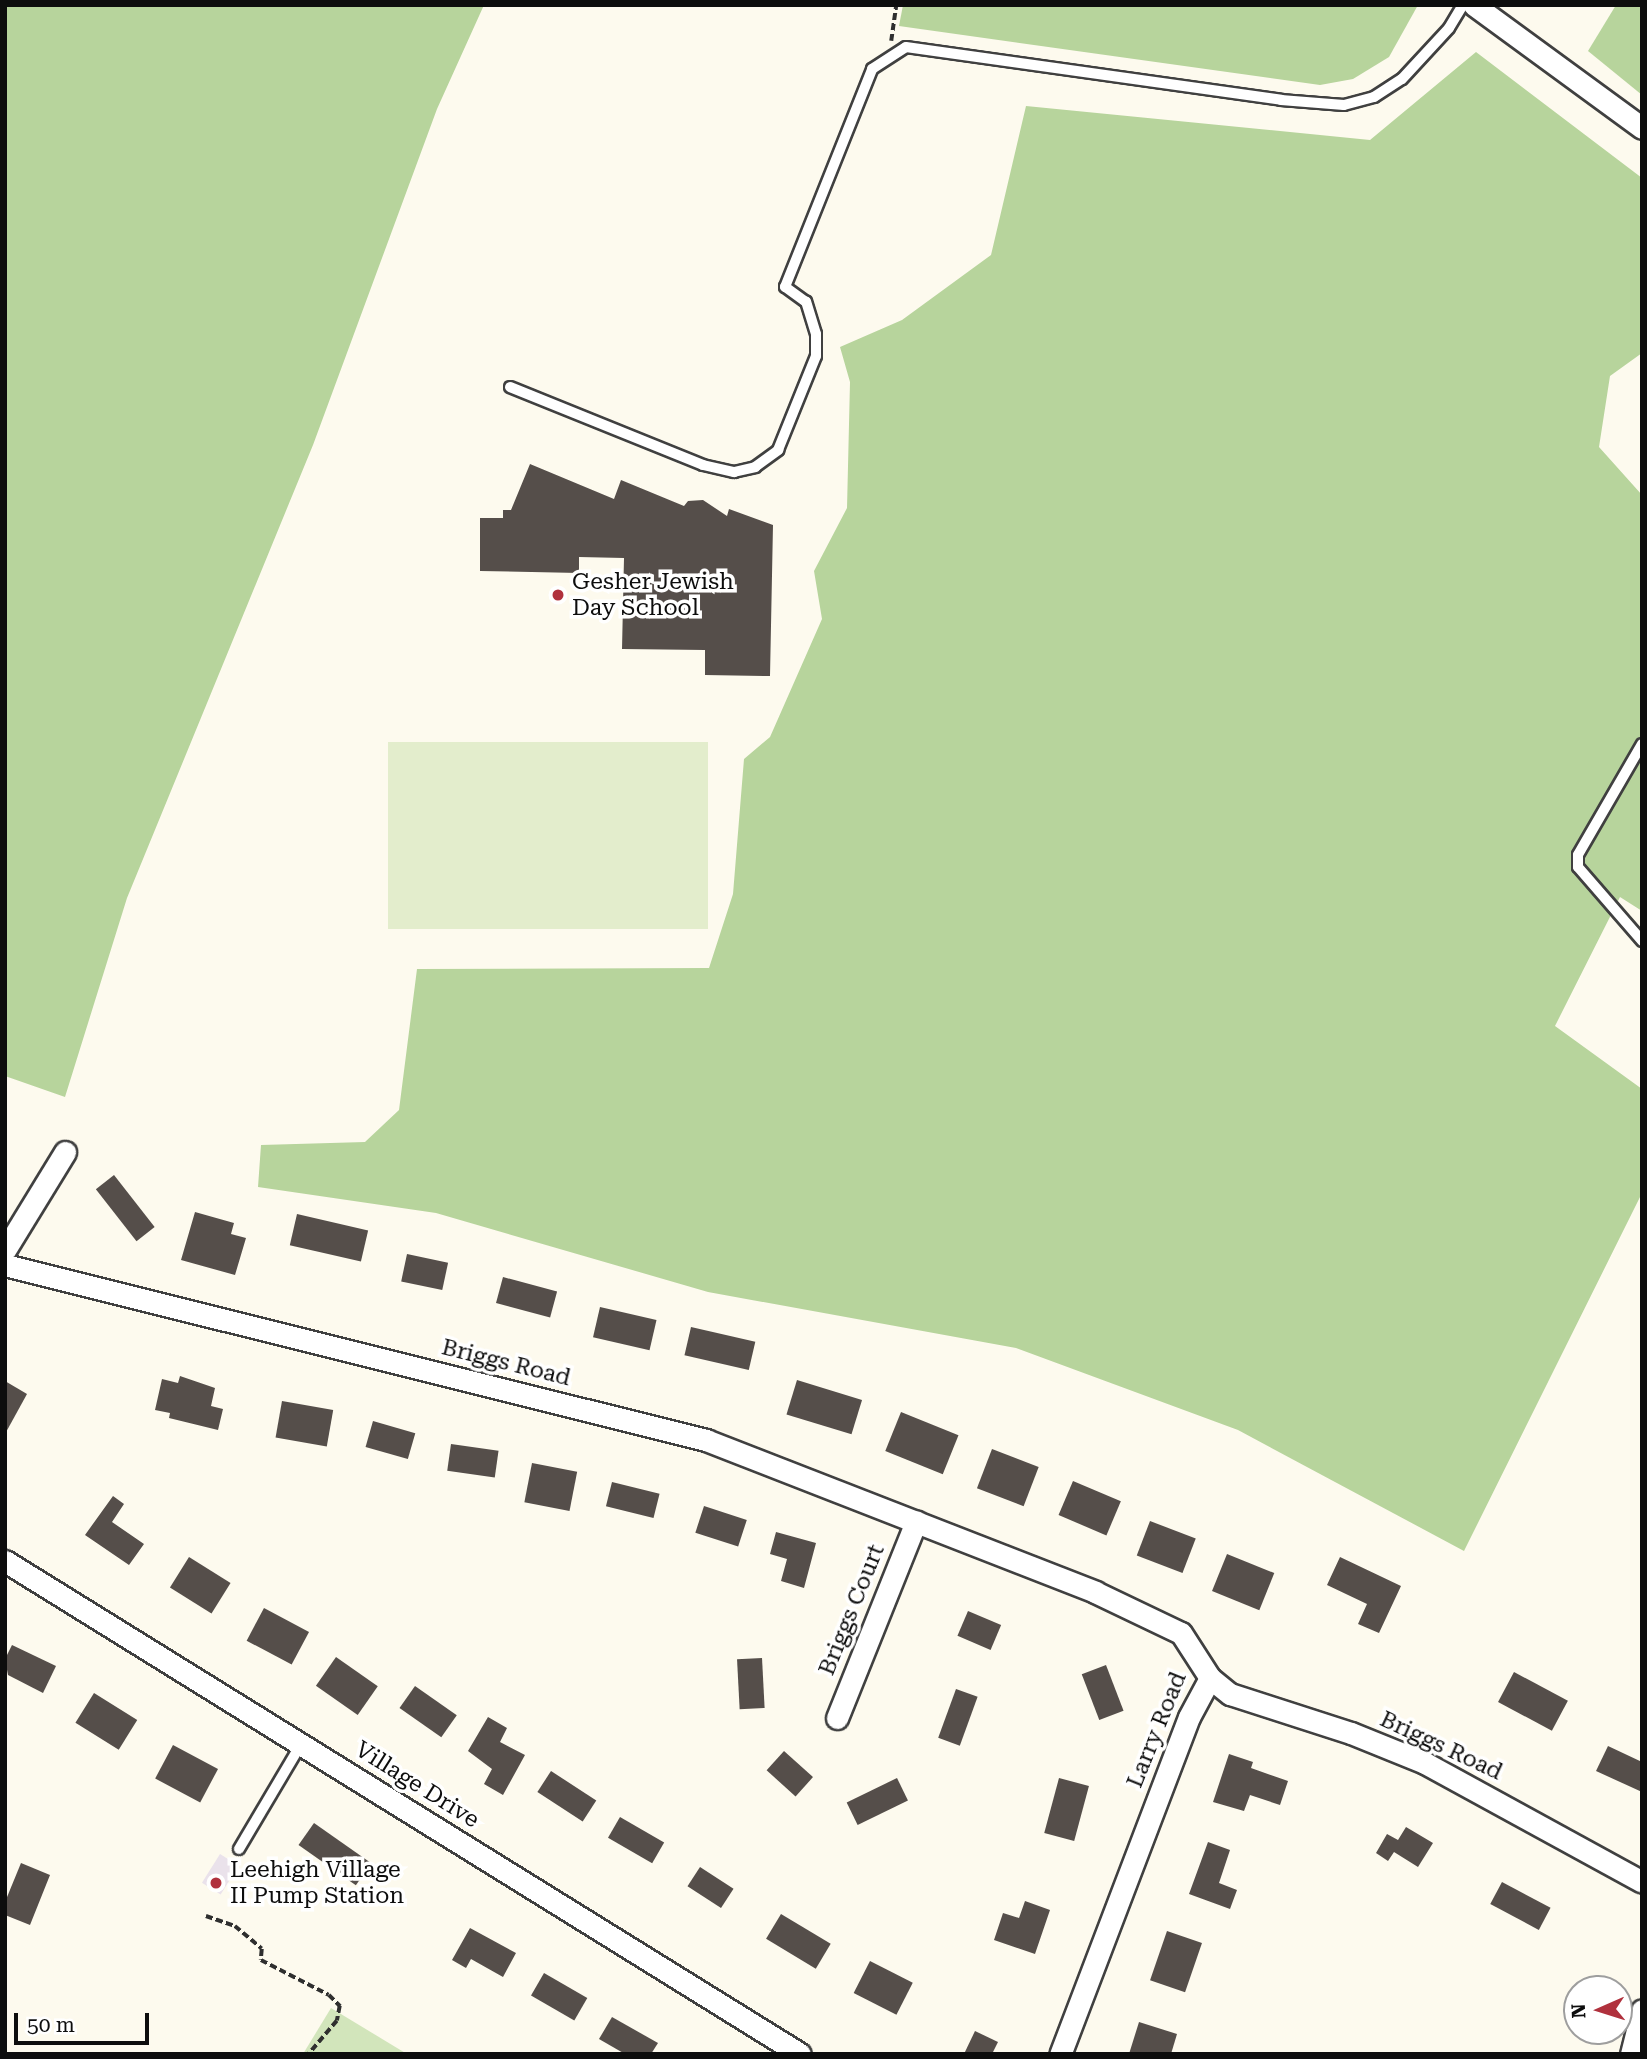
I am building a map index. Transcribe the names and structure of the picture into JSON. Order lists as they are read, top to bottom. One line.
{"streets":{"street":["Briggs Road","Briggs Court","Larry Road","Village Drive"]},"crossings":[["Briggs Road","Briggs Court"],["Briggs Road","Larry Road"]],"places":["Gesher Jewish Day School","Leehigh Village II Pump Station"],"scale_bar":"50 m","north":"left"}
